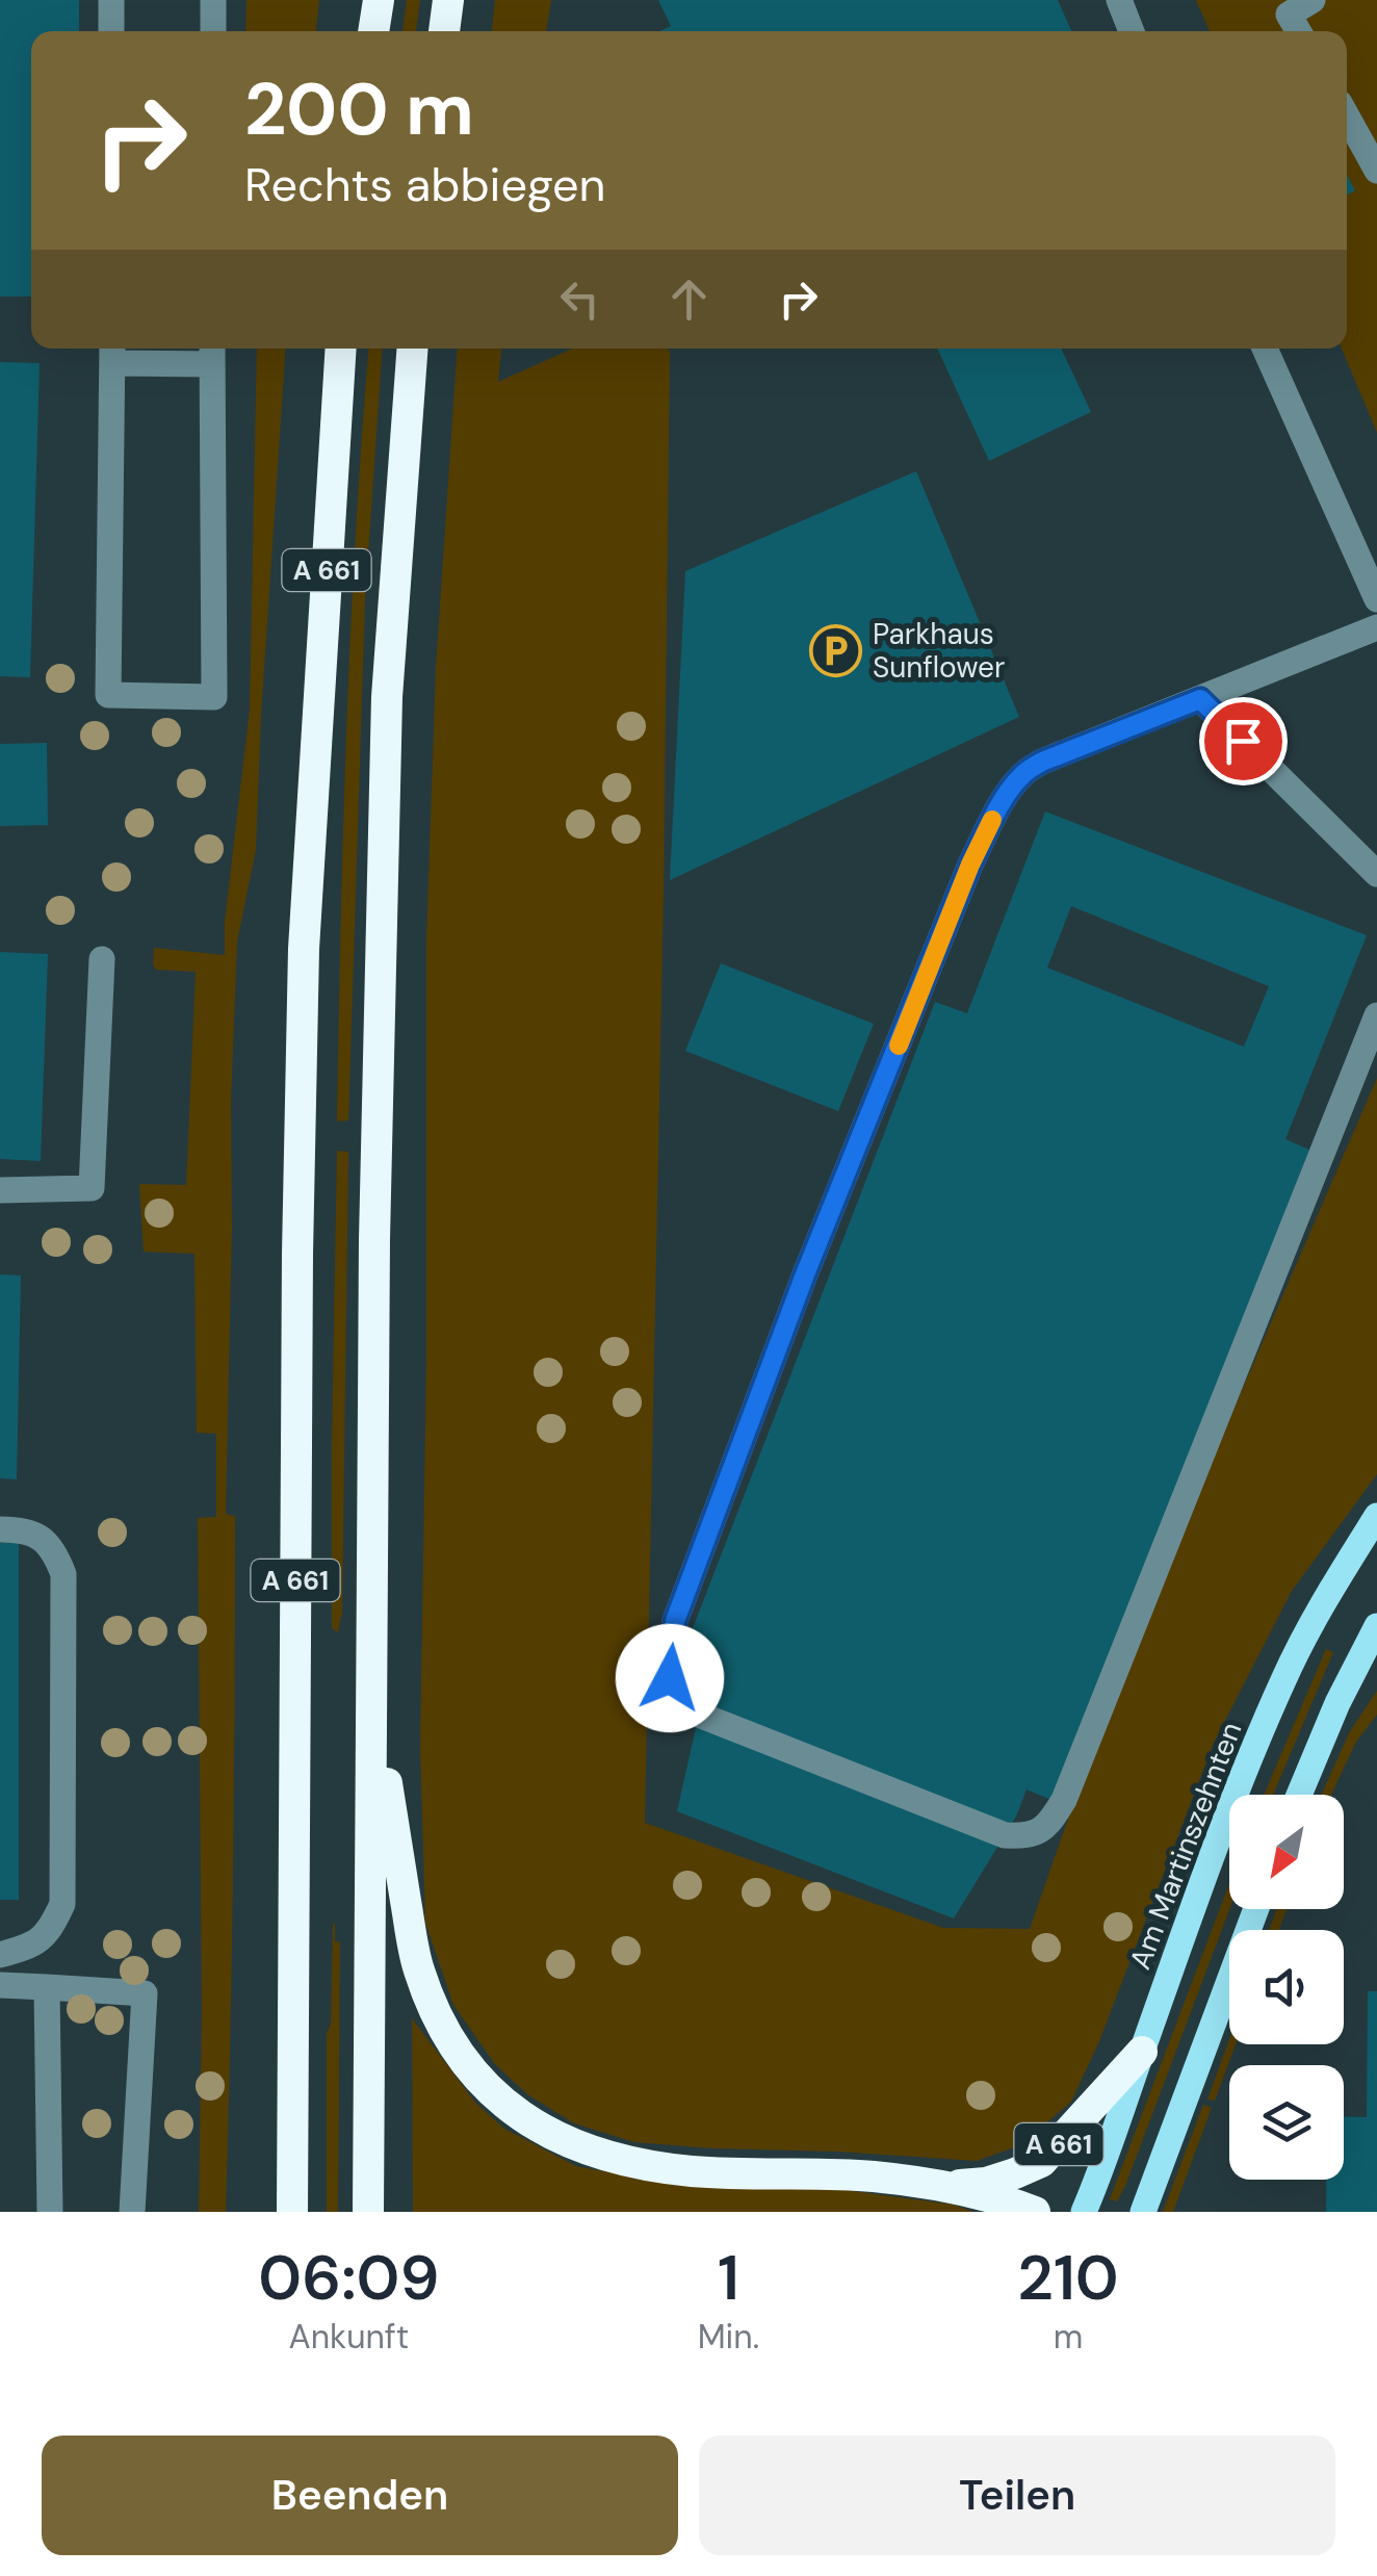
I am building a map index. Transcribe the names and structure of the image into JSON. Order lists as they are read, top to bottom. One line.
{"streets":{"highway":["A 661"],"main road":["Am Martinszehnten"]},"crossings":[["A 661","Am Martinszehnten"]],"places":{"parking":["Parkhaus Sunflower"]},"north":"bottom left","page":{"turn":["200 m","Rechts abbiegen"],"eta":["06:09","Ankunft","1","Min.","210","m"],"buttons":["Beenden","Teilen"]}}
